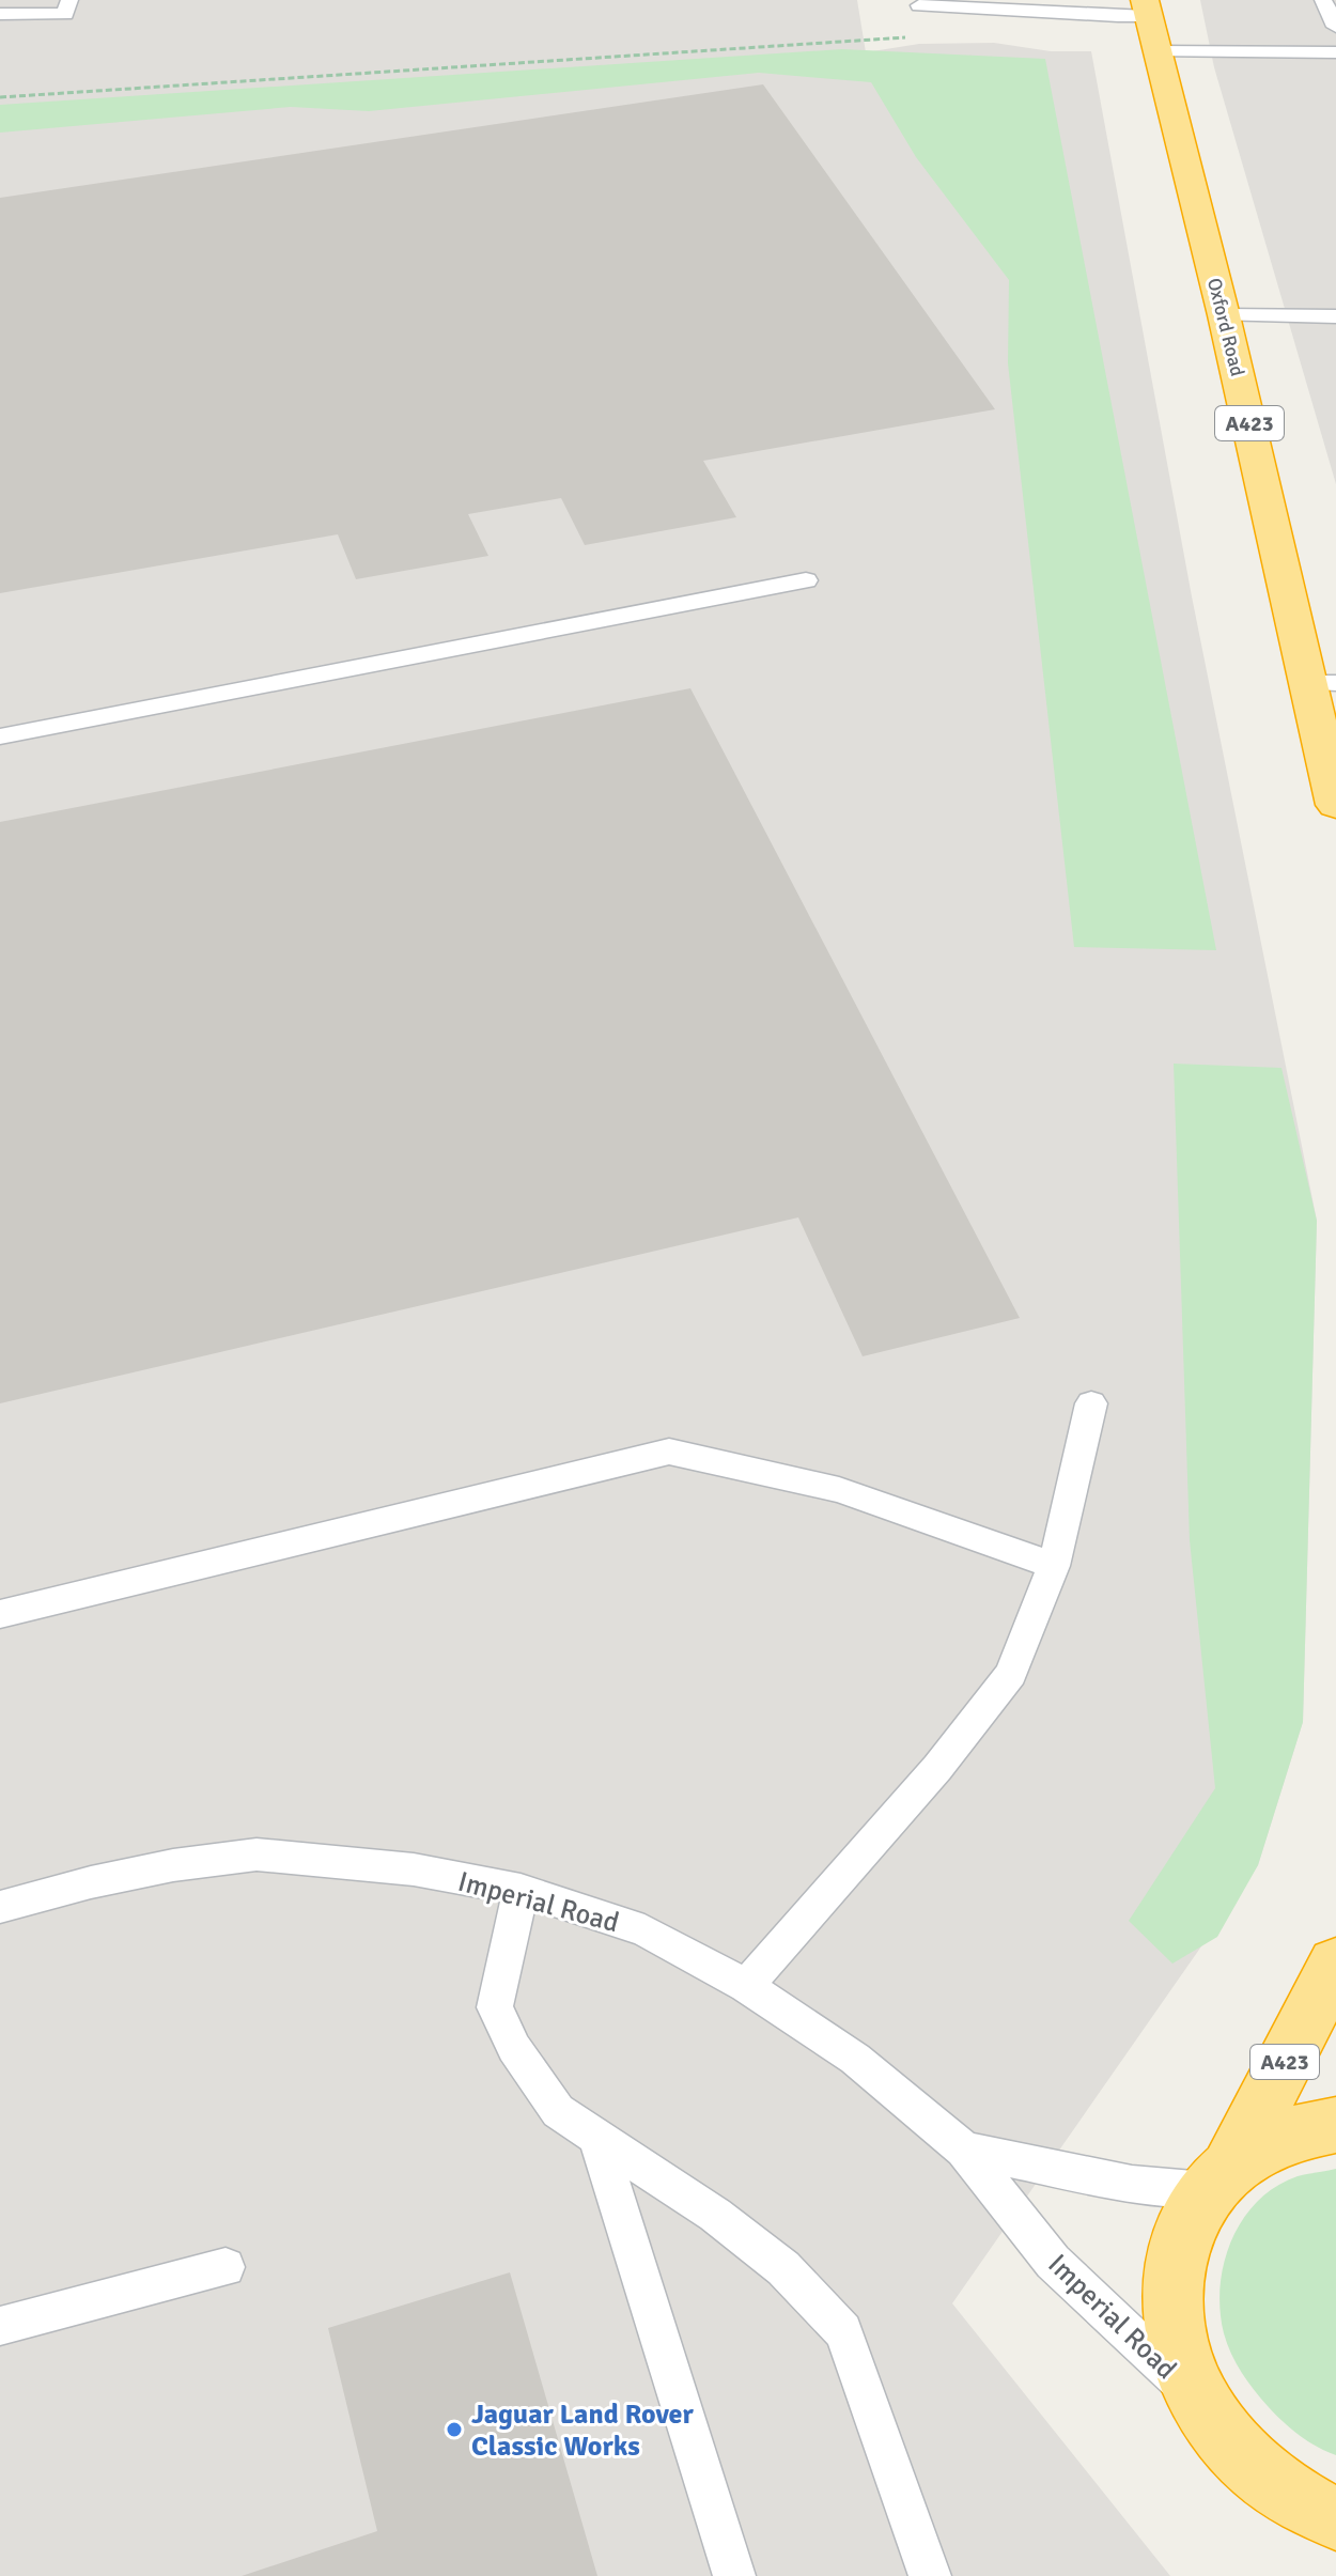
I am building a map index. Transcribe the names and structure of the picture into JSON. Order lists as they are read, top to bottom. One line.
{"streets":{"highway":["Oxford Road","A423"],"lane":["Imperial Road"]},"crossings":[["A423","Imperial Road"]],"places":["Jaguar Land Rover Classic Works"]}
